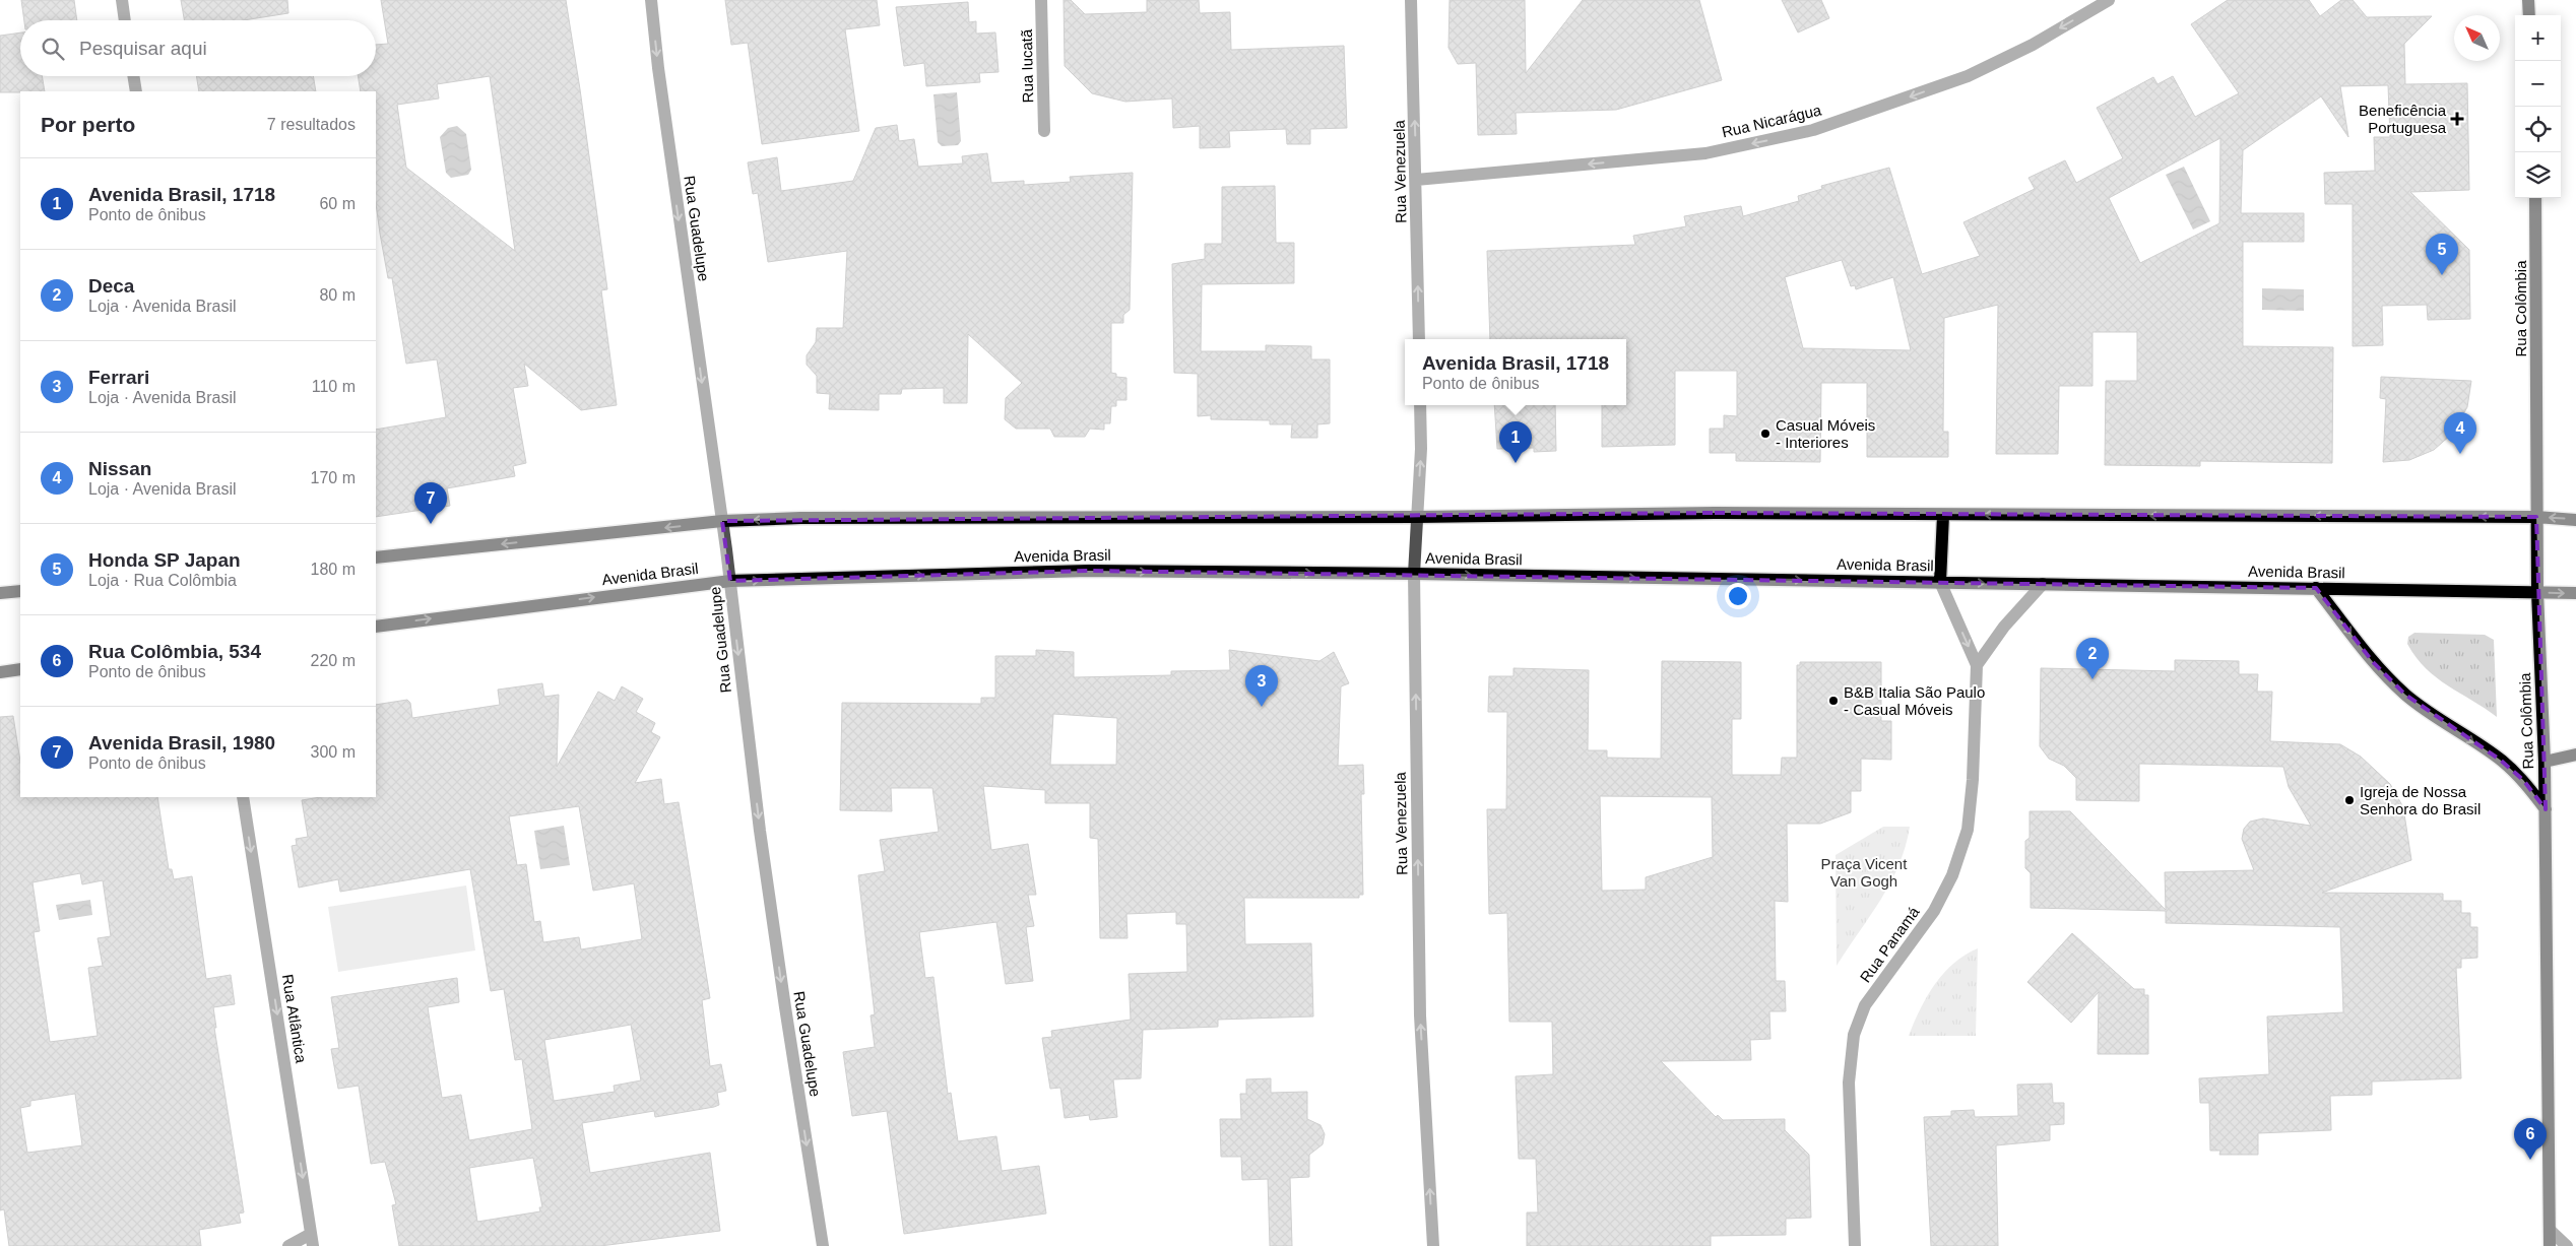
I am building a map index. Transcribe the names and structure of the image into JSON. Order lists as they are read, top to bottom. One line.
{"streets":{"main road":["Rua Colômbia","Avenida Brasil"],"street":["Rua Iucatã","Rua Nicarágua","Rua Venezuela","Rua Guadelupe","Rua Panamá","Rua Atlântica"]},"crossings":[["Rua Nicarágua","Rua Venezuela"],["Rua Venezuela","Avenida Brasil"],["Rua Guadelupe","Avenida Brasil"],["Rua Colômbia","Avenida Brasil"],["Avenida Brasil","Rua Panamá"]],"one_way":["Rua Nicarágua","Rua Venezuela","Rua Guadelupe","Rua Atlântica"],"parks":["Praça Vicent Van Gogh"],"places":{"health":["Beneficência Portuguesa"],"other":["Casual Móveis - Interiores","B&B Italia São Paulo - Casual Móveis","Igreja de Nossa Senhora do Brasil"]},"north":"top left","page":{"map_buttons":["+","−"],"search":"Pesquisar aqui","heading":["Por perto","7 resultados"],"list":[{"mark":"1","name":"Avenida Brasil, 1718","note":"Ponto de ônibus","value":"60 m"},{"mark":"2","name":"Deca","note":"Loja · Avenida Brasil","value":"80 m"},{"mark":"3","name":"Ferrari","note":"Loja · Avenida Brasil","value":"110 m"},{"mark":"4","name":"Nissan","note":"Loja · Avenida Brasil","value":"170 m"},{"mark":"5","name":"Honda SP Japan","note":"Loja · Rua Colômbia","value":"180 m"},{"mark":"6","name":"Rua Colômbia, 534","note":"Ponto de ônibus","value":"220 m"},{"mark":"7","name":"Avenida Brasil, 1980","note":"Ponto de ônibus","value":"300 m"}],"pins":["5","4","1","7","2","3","6"],"popup":["Avenida Brasil, 1718","Ponto de ônibus"]}}
